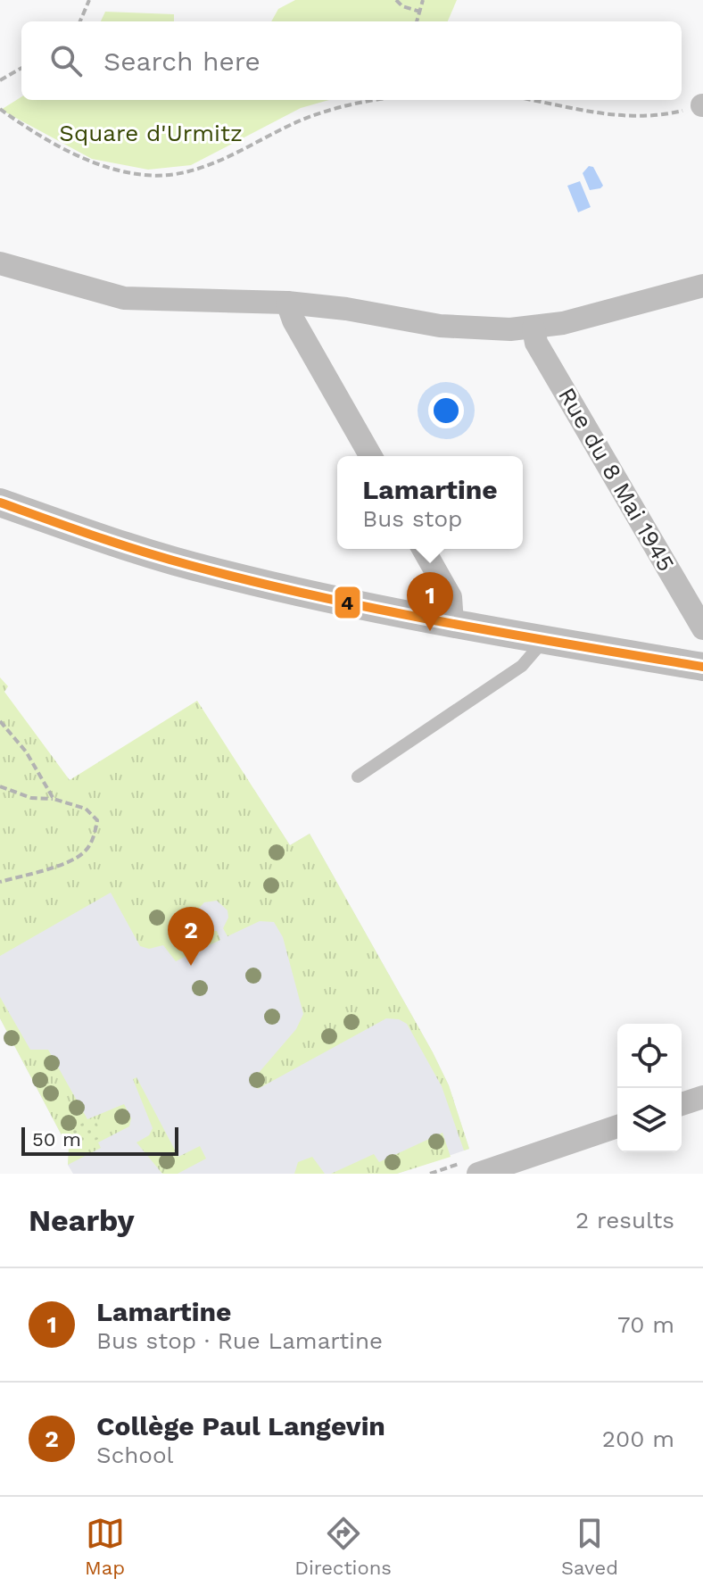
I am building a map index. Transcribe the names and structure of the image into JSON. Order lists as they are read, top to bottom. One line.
{"streets":{"street":["Rue du 8 Mai 1945"]},"parks":["Square d'Urmitz"],"lines":["transit line 4"],"scale_bar":"50 m","page":{"search":"Search here","popup":["Lamartine","Bus stop"],"pins":["1","2"],"scale":"50 m","heading":["Nearby","2 results"],"list":[{"mark":"1","name":"Lamartine","note":"Bus stop · Rue Lamartine","value":"70 m"},{"mark":"2","name":"Collège Paul Langevin","note":"School","value":"200 m"}],"nav":["Map","Directions","Saved"]}}
